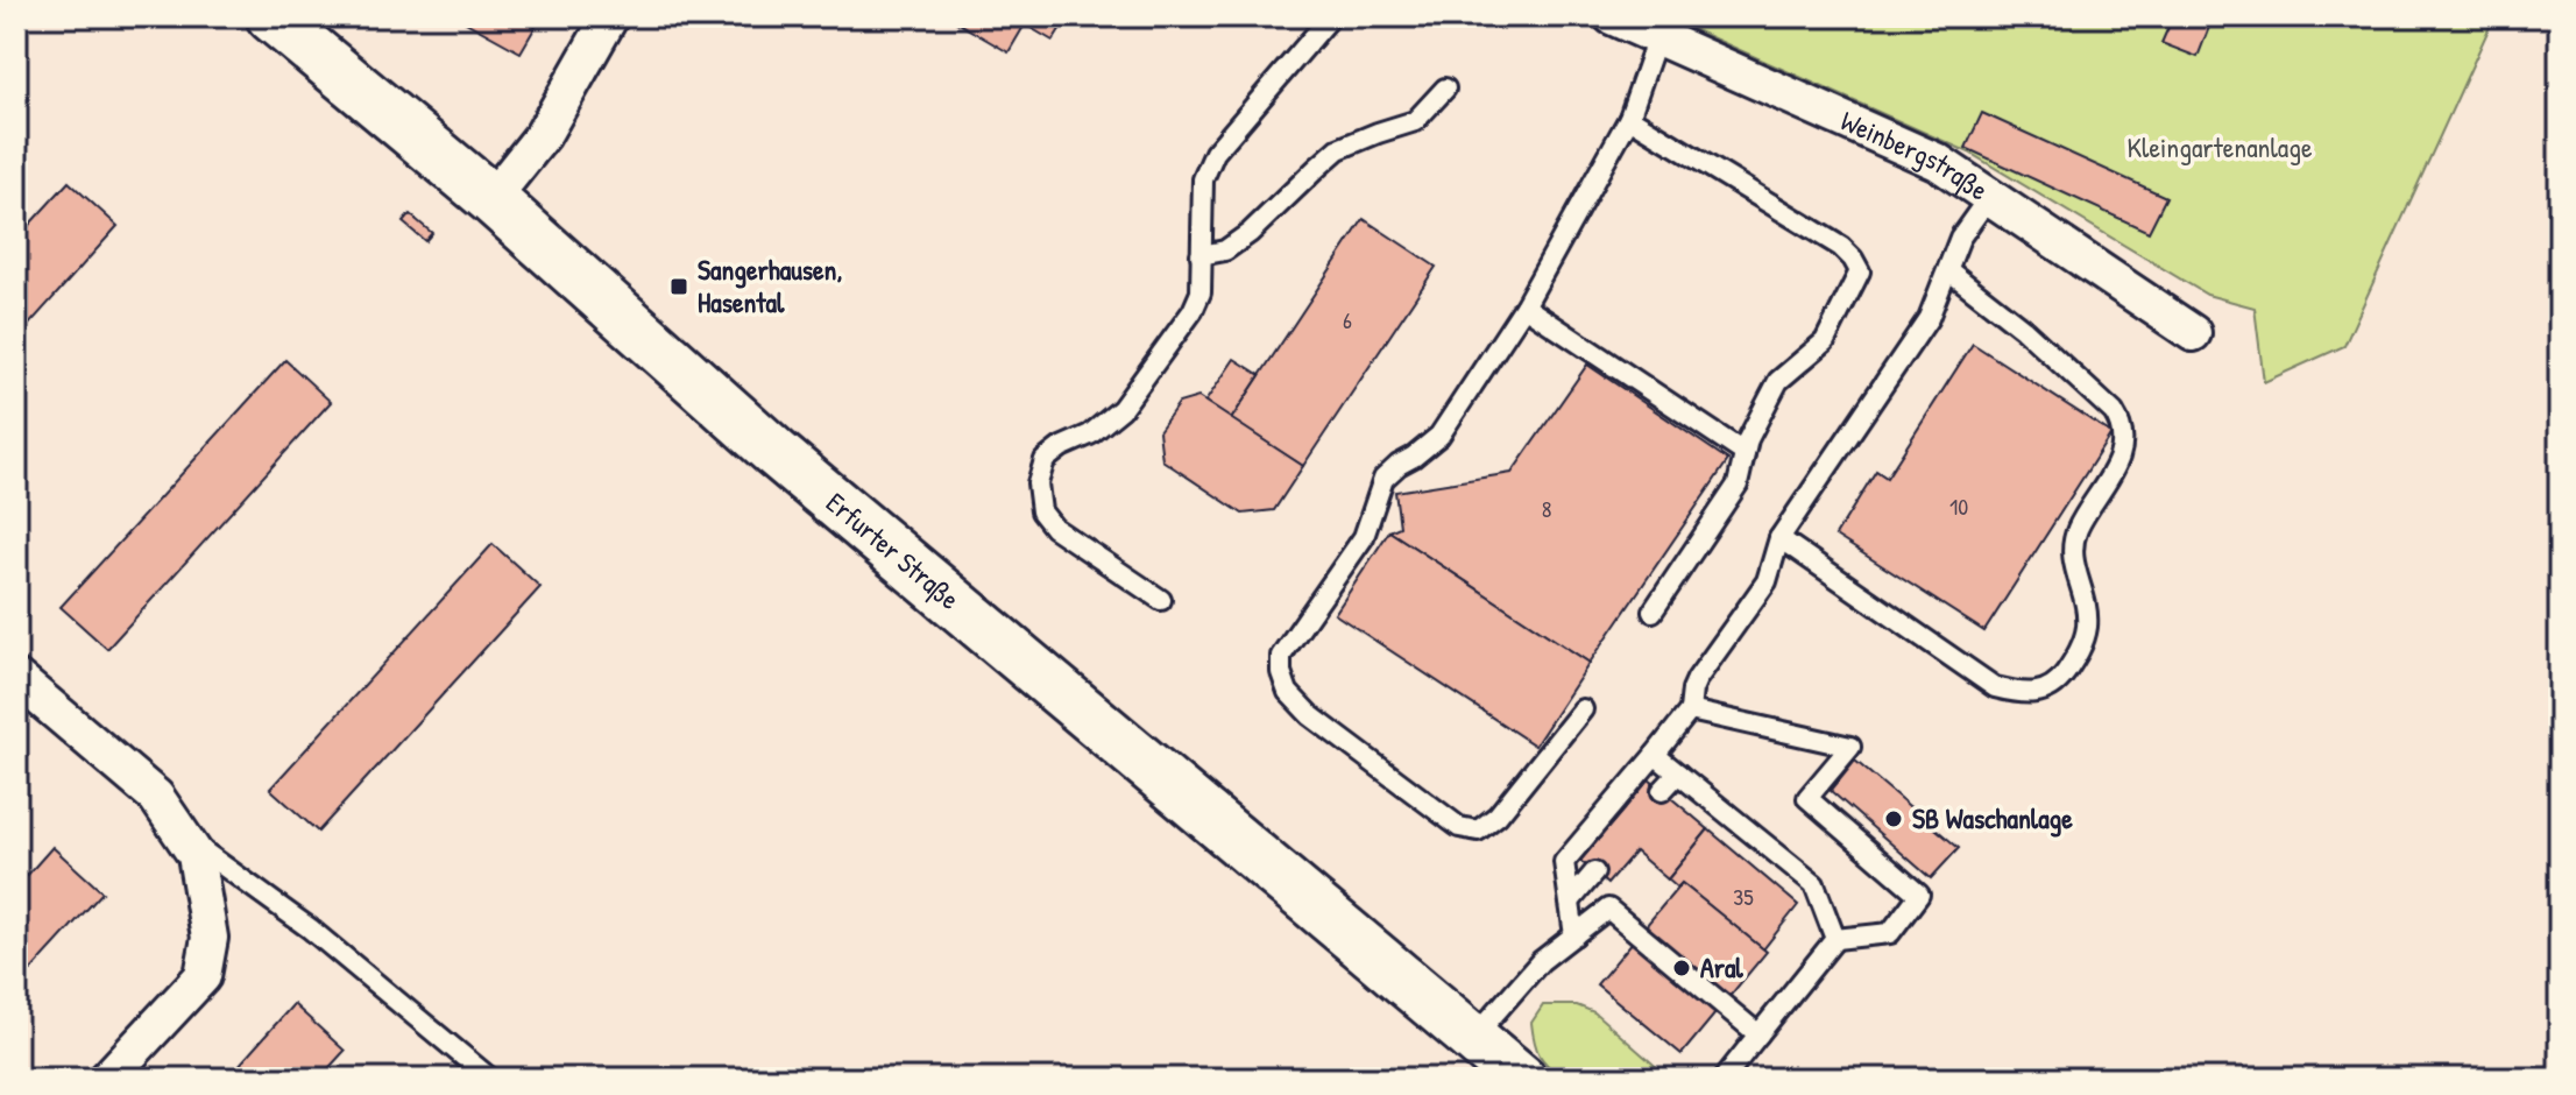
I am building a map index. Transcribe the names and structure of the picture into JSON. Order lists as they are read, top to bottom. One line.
{"streets":{"main road":["Erfurter Straße"],"street":["Weinbergstraße"]},"parks":["Kleingartenanlage"],"places":{"transit":["Sangerhausen, Hasental"],"other":["SB Waschanlage","Aral"]},"house_numbers":["6","10","8","35"]}
